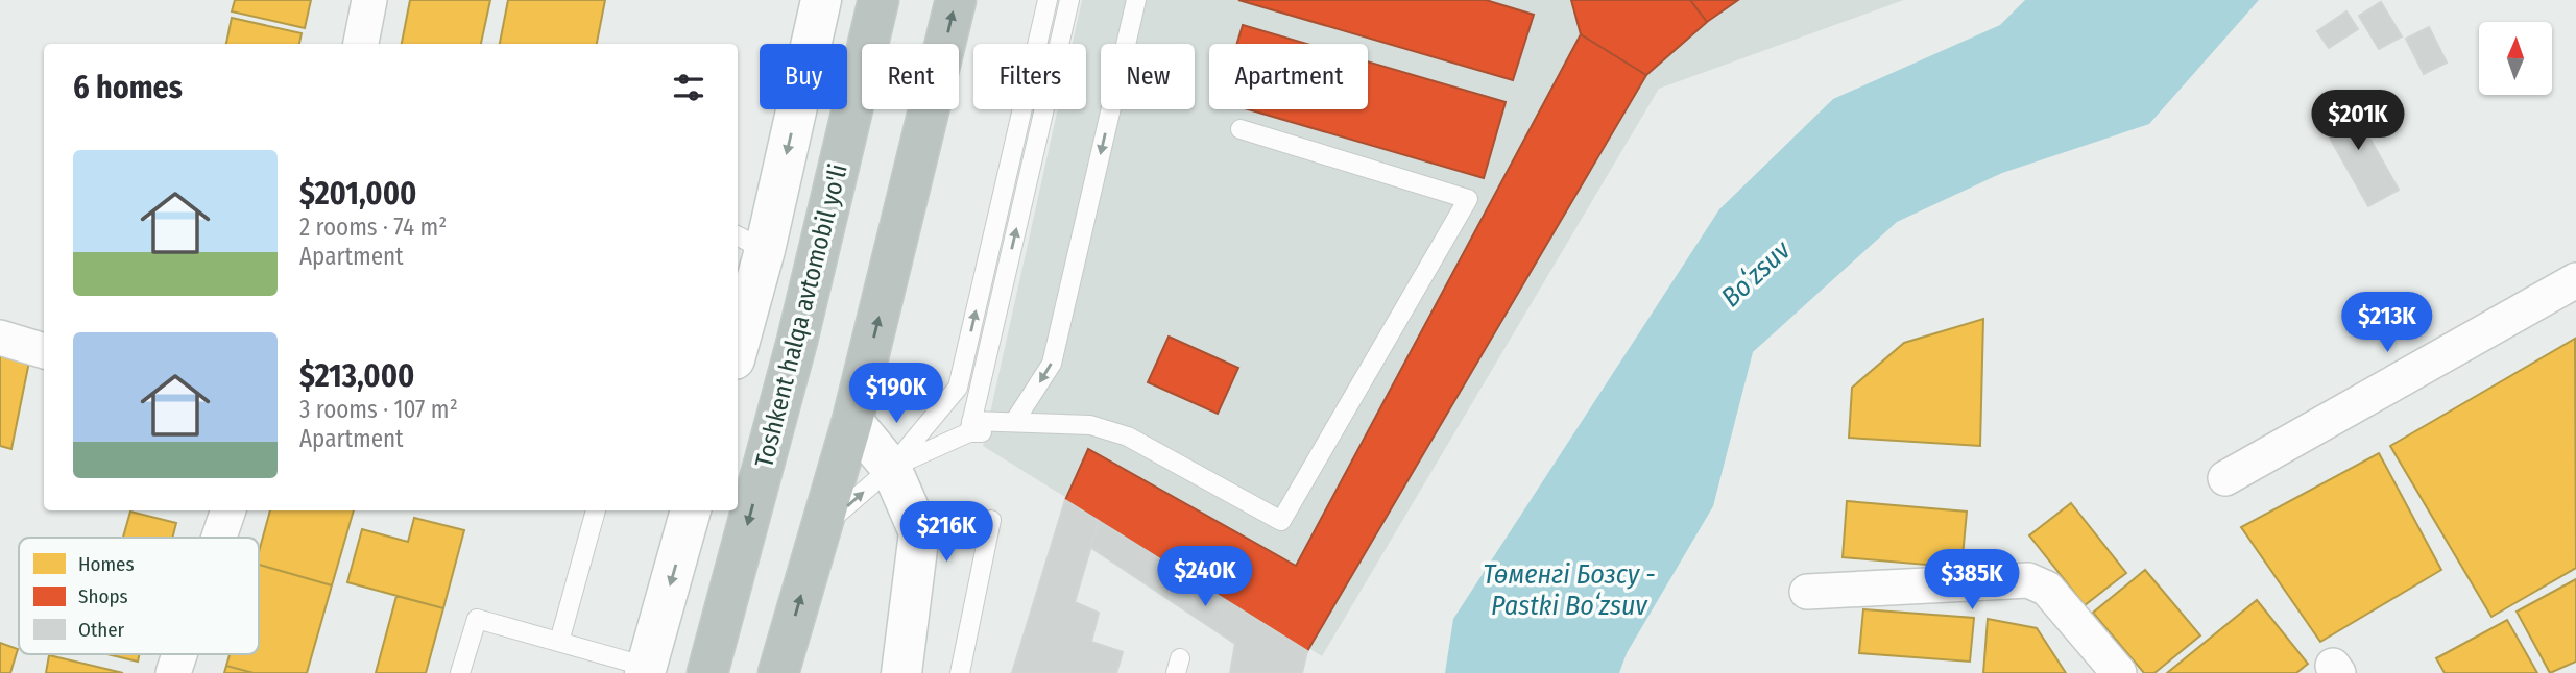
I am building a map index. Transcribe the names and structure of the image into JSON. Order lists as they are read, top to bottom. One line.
{"streets":{"highway":["Toshkent halqa avtomobil yo'li"]},"water":["Boʻzsuv","Төменгі Бозсу - Pastki Boʻzsuv"],"legend":["Homes","Shops","Other"],"north":"top","page":{"chip":["Buy","Rent","Filters","New","Apartment"],"heading":"6 homes","price":["$201K","$213K","$190K","$216K","$240K","$385K"],"list":[{"name":"$201,000","note":"2 rooms · 74 m² · Apartment"},{"name":"$213,000","note":"3 rooms · 107 m² · Apartment"}]}}
